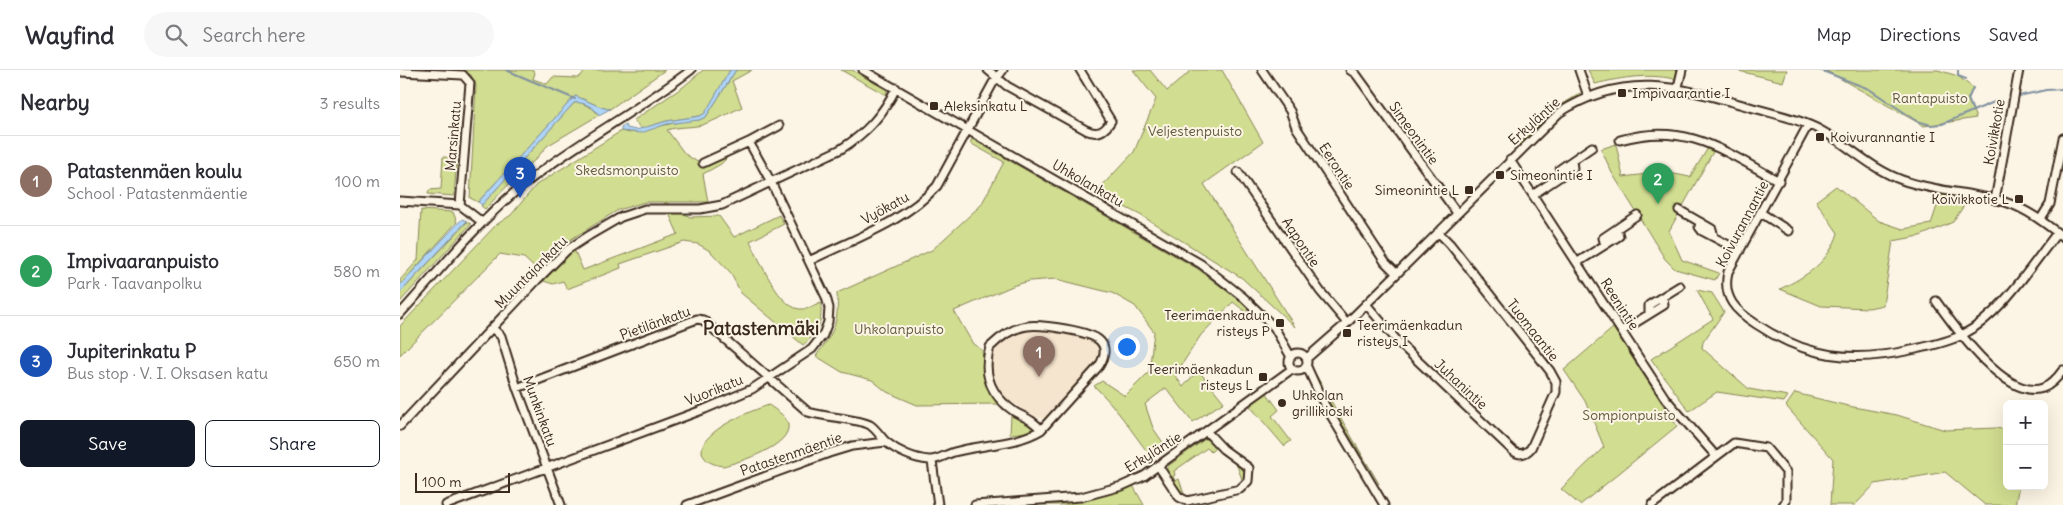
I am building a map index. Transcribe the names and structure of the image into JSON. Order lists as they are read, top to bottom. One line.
{"streets":{"street":["Erkyläntie","Koivikkotie","Simeonintie","Marsinkatu","Eerontie","Uhkolankatu","Vyökatu","Koivurannantie","Aapontie","Muuntajankatu","Reenintie","Pietilänkatu","Tuomaantie","Juhanintie","Vuorikatu","Munkinkatu","Patastenmäentie"]},"crossings":[["Erkyläntie","Koivikkotie"],["Erkyläntie","Simeonintie"],["Erkyläntie","Eerontie"],["Erkyläntie","Koivurannantie"],["Erkyläntie","Aapontie"],["Erkyläntie","Reenintie"],["Erkyläntie","Tuomaantie"],["Erkyläntie","Juhanintie"],["Uhkolankatu","Vyökatu"],["Uhkolankatu","Muuntajankatu"],["Vyökatu","Vuorikatu"],["Muuntajankatu","Vuorikatu"],["Muuntajankatu","Munkinkatu"],["Pietilänkatu","Vuorikatu"],["Pietilänkatu","Munkinkatu"],["Pietilänkatu","Patastenmäentie"],["Tuomaantie","Juhanintie"],["Vuorikatu","Munkinkatu"]],"districts":["Patastenmäki"],"parks":["Rantapuisto","Veljestenpuisto","Skedsmonpuisto","Uhkolanpuisto","Sompionpuisto"],"places":{"transit":["Impivaarantie I","Aleksinkatu L","Koivurannantie I","Simeonintie I","Simeonintie L","Koivikkotie L","Teerimäenkadun risteys P","Teerimäenkadun risteys I","Teerimäenkadun risteys L"],"other":["Uhkolan grillikioski"]},"scale_bar":"100 m","page":{"header":"Wayfind","search":"Search here","nav":["Map","Directions","Saved"],"heading":["Nearby","3 results"],"list":[{"mark":"1","name":"Patastenmäen koulu","note":"School · Patastenmäentie","value":"100 m"},{"mark":"2","name":"Impivaaranpuisto","note":"Park · Taavanpolku","value":"580 m"},{"mark":"3","name":"Jupiterinkatu P","note":"Bus stop · V. I. Oksasen katu","value":"650 m"}],"pins":["3","2","1"],"map_buttons":["+","−"],"buttons":["Save","Share"],"scale":"100 m"}}
